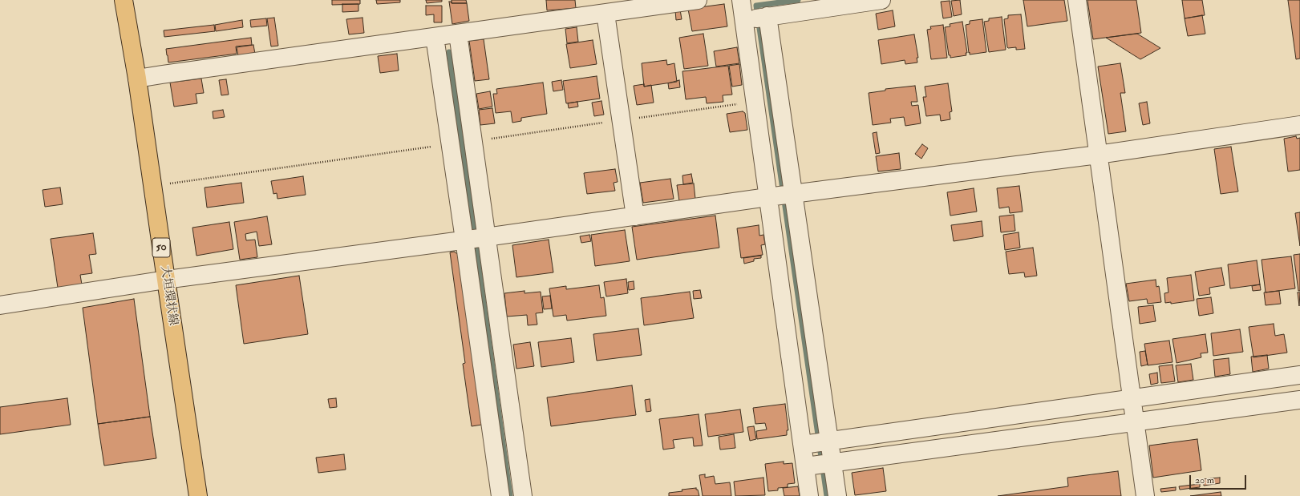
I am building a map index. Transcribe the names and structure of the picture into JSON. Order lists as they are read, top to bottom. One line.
{"streets":{"main road":["50","大垣環状線"]},"scale_bar":"20 m"}
